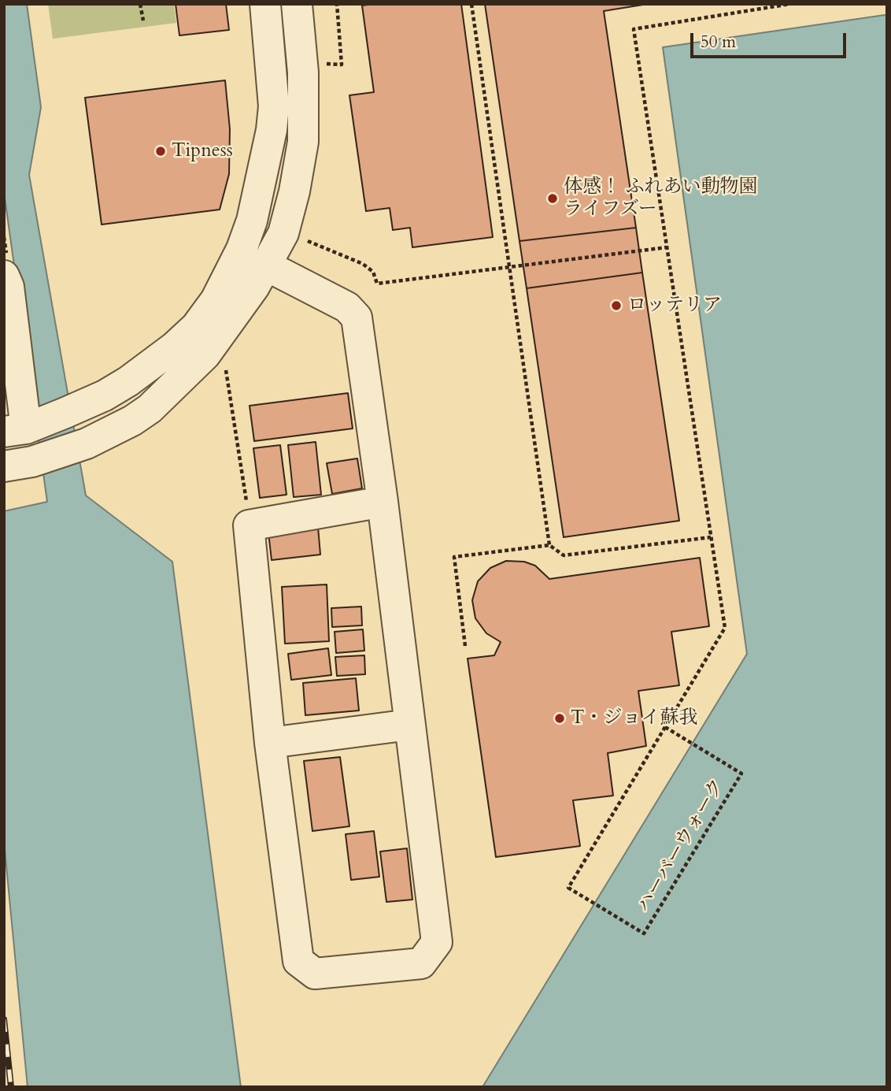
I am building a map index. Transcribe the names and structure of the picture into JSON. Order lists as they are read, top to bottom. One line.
{"streets":{"path":["ハーバーウォーク"]},"places":["Tipness","体感！ ふれあい動物園 ライフズー","ロッテリア","T・ジョイ蘇我"],"scale_bar":"50 m"}
